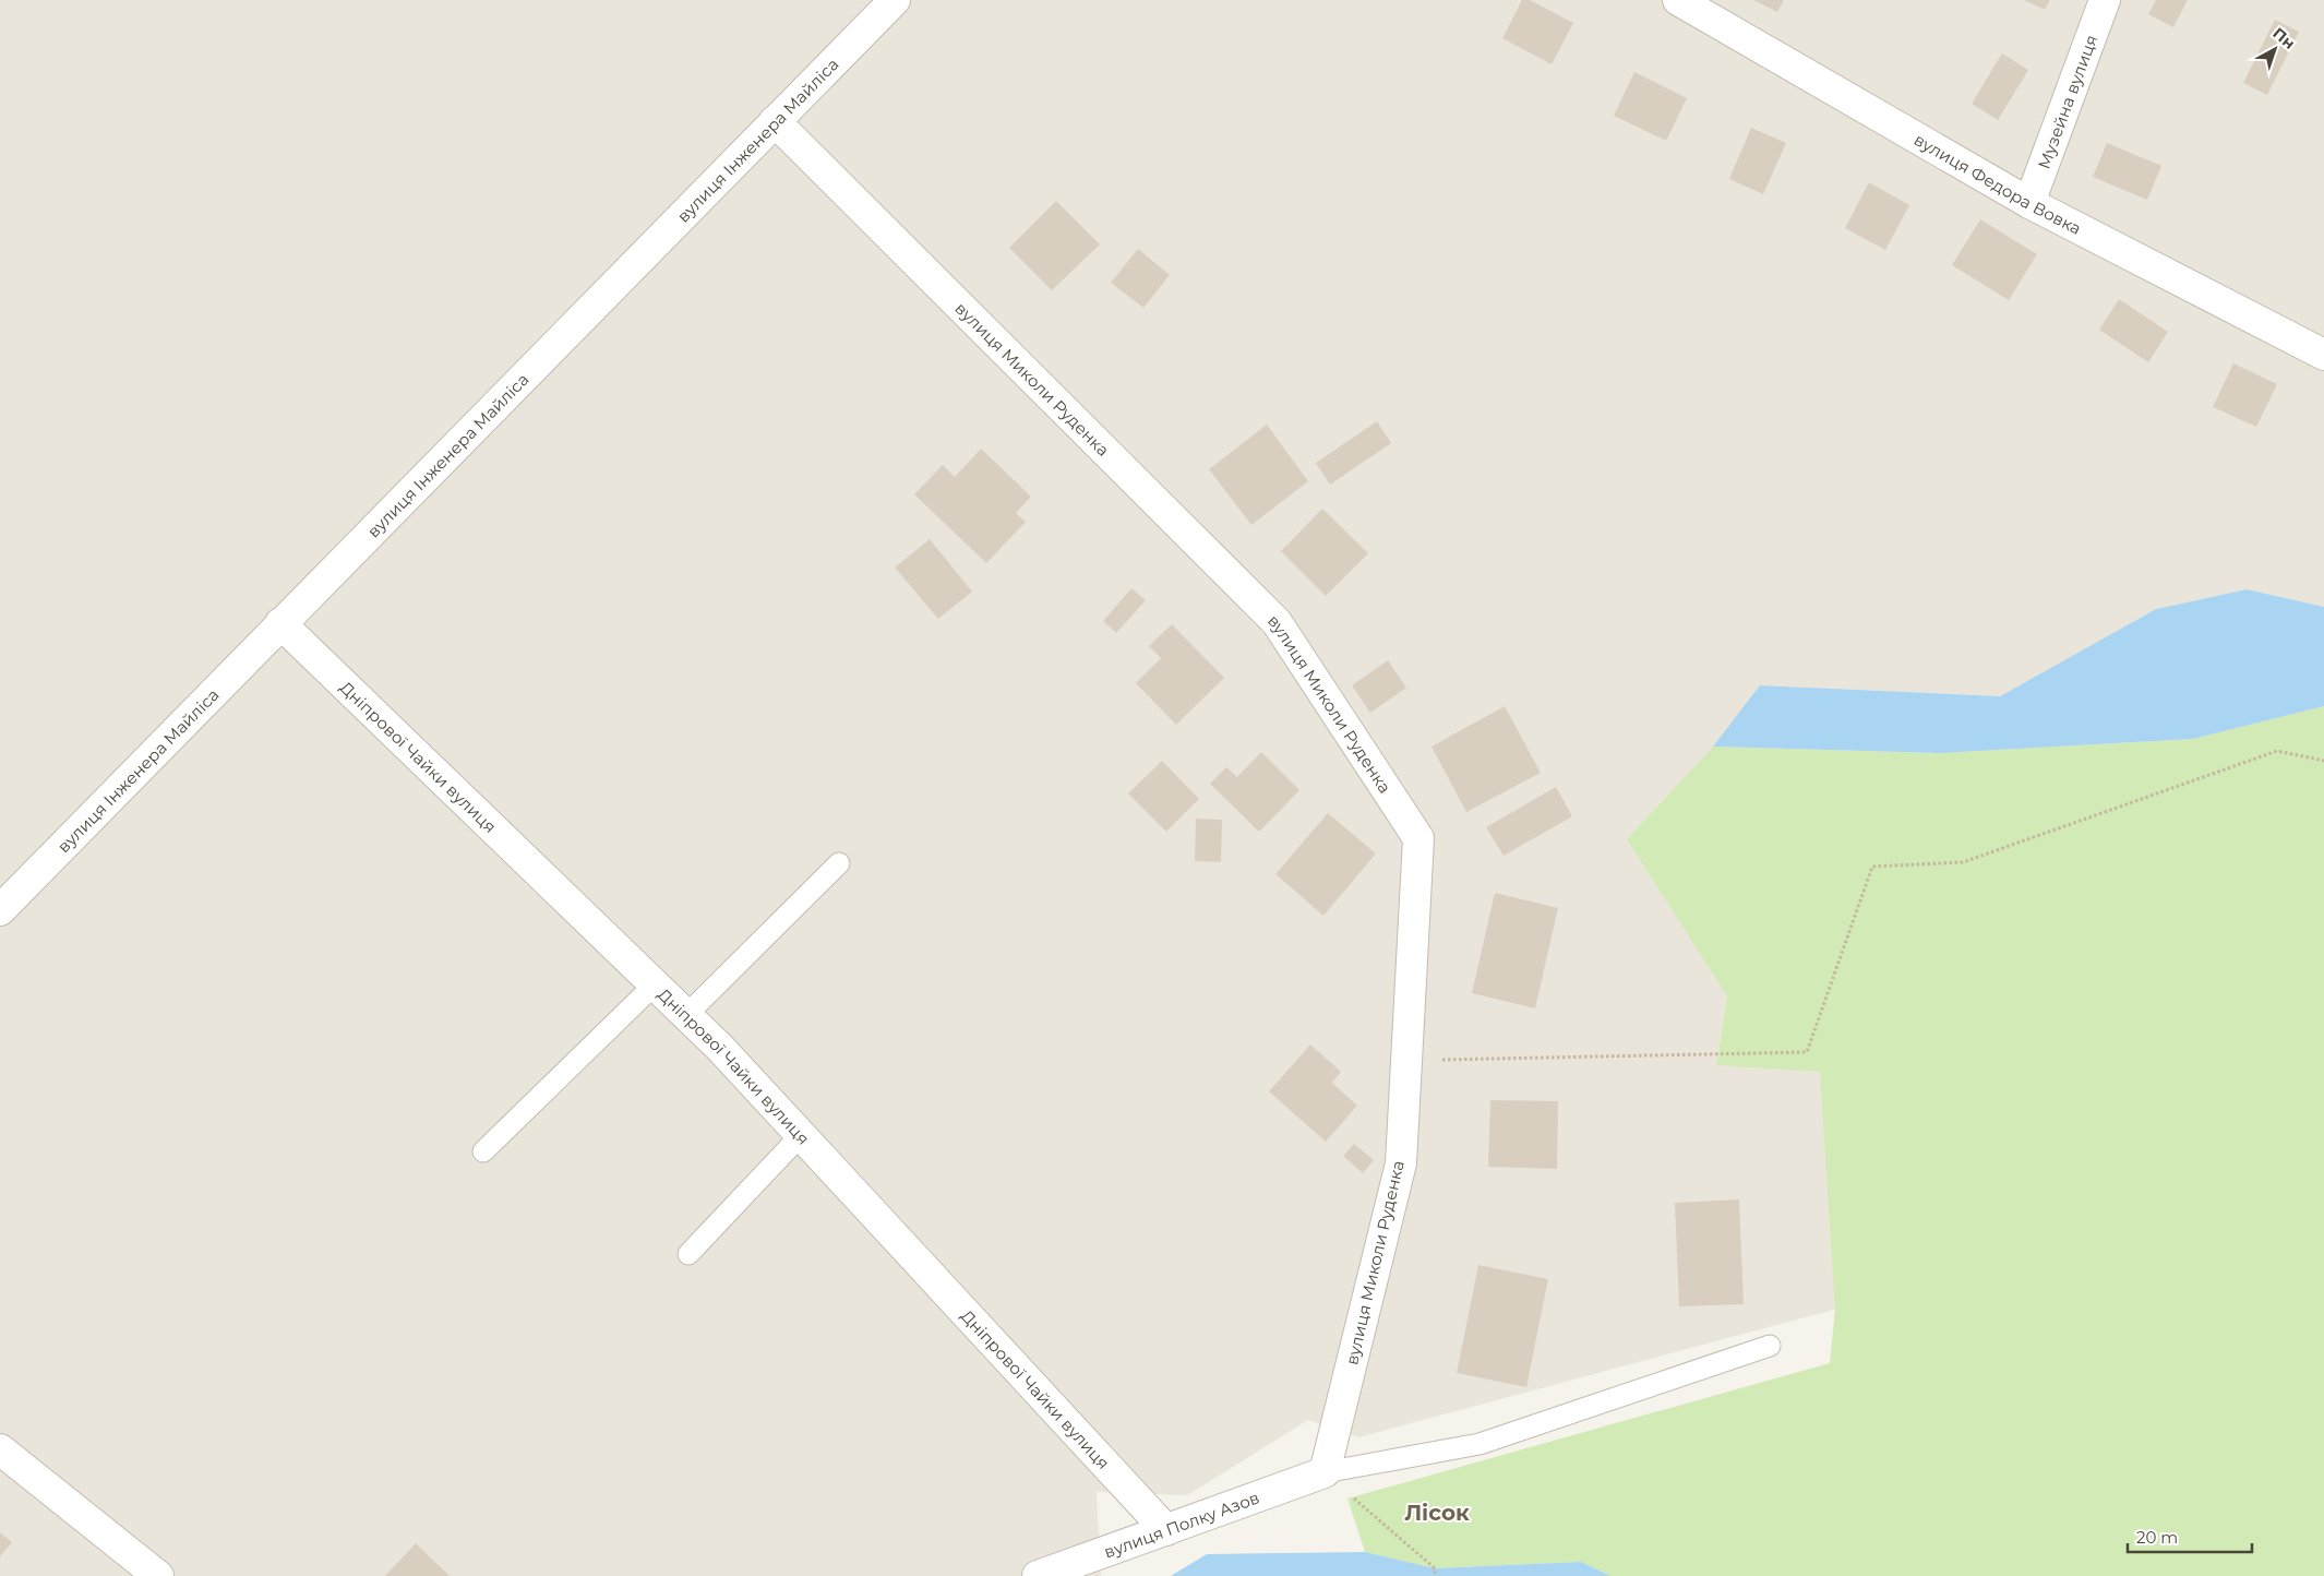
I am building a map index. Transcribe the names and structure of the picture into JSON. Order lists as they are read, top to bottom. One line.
{"streets":{"street":["Музейна вулиця","вулиця Інженера Майліса","вулиця Федора Вовка","вулиця Миколи Руденка","Дніпрової Чайки вулиця","вулиця Полку Азов"]},"crossings":[["Музейна вулиця","вулиця Федора Вовка"],["вулиця Інженера Майліса","вулиця Миколи Руденка"],["вулиця Інженера Майліса","Дніпрової Чайки вулиця"],["вулиця Миколи Руденка","вулиця Полку Азов"],["Дніпрової Чайки вулиця","вулиця Полку Азов"]],"districts":["Лісок"],"scale_bar":"20 m","north":"top right"}
